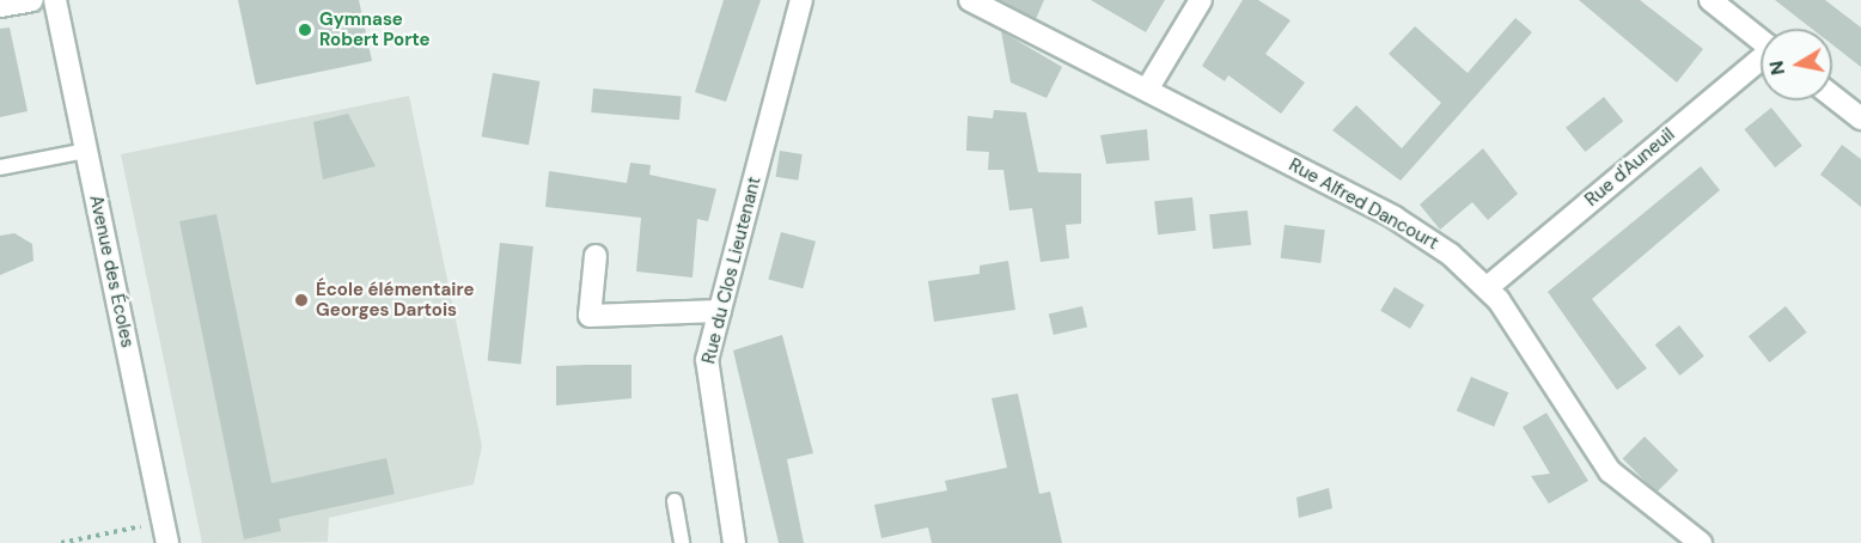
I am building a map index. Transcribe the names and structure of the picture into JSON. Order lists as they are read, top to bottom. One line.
{"streets":{"street":["Rue d'Auneuil","Rue Alfred Dancourt","Rue du Clos Lieutenant","Avenue des Écoles"]},"crossings":[["Rue d'Auneuil","Rue Alfred Dancourt"]],"places":["Gymnase Robert Porte","École élémentaire Georges Dartois"],"north":"left"}
